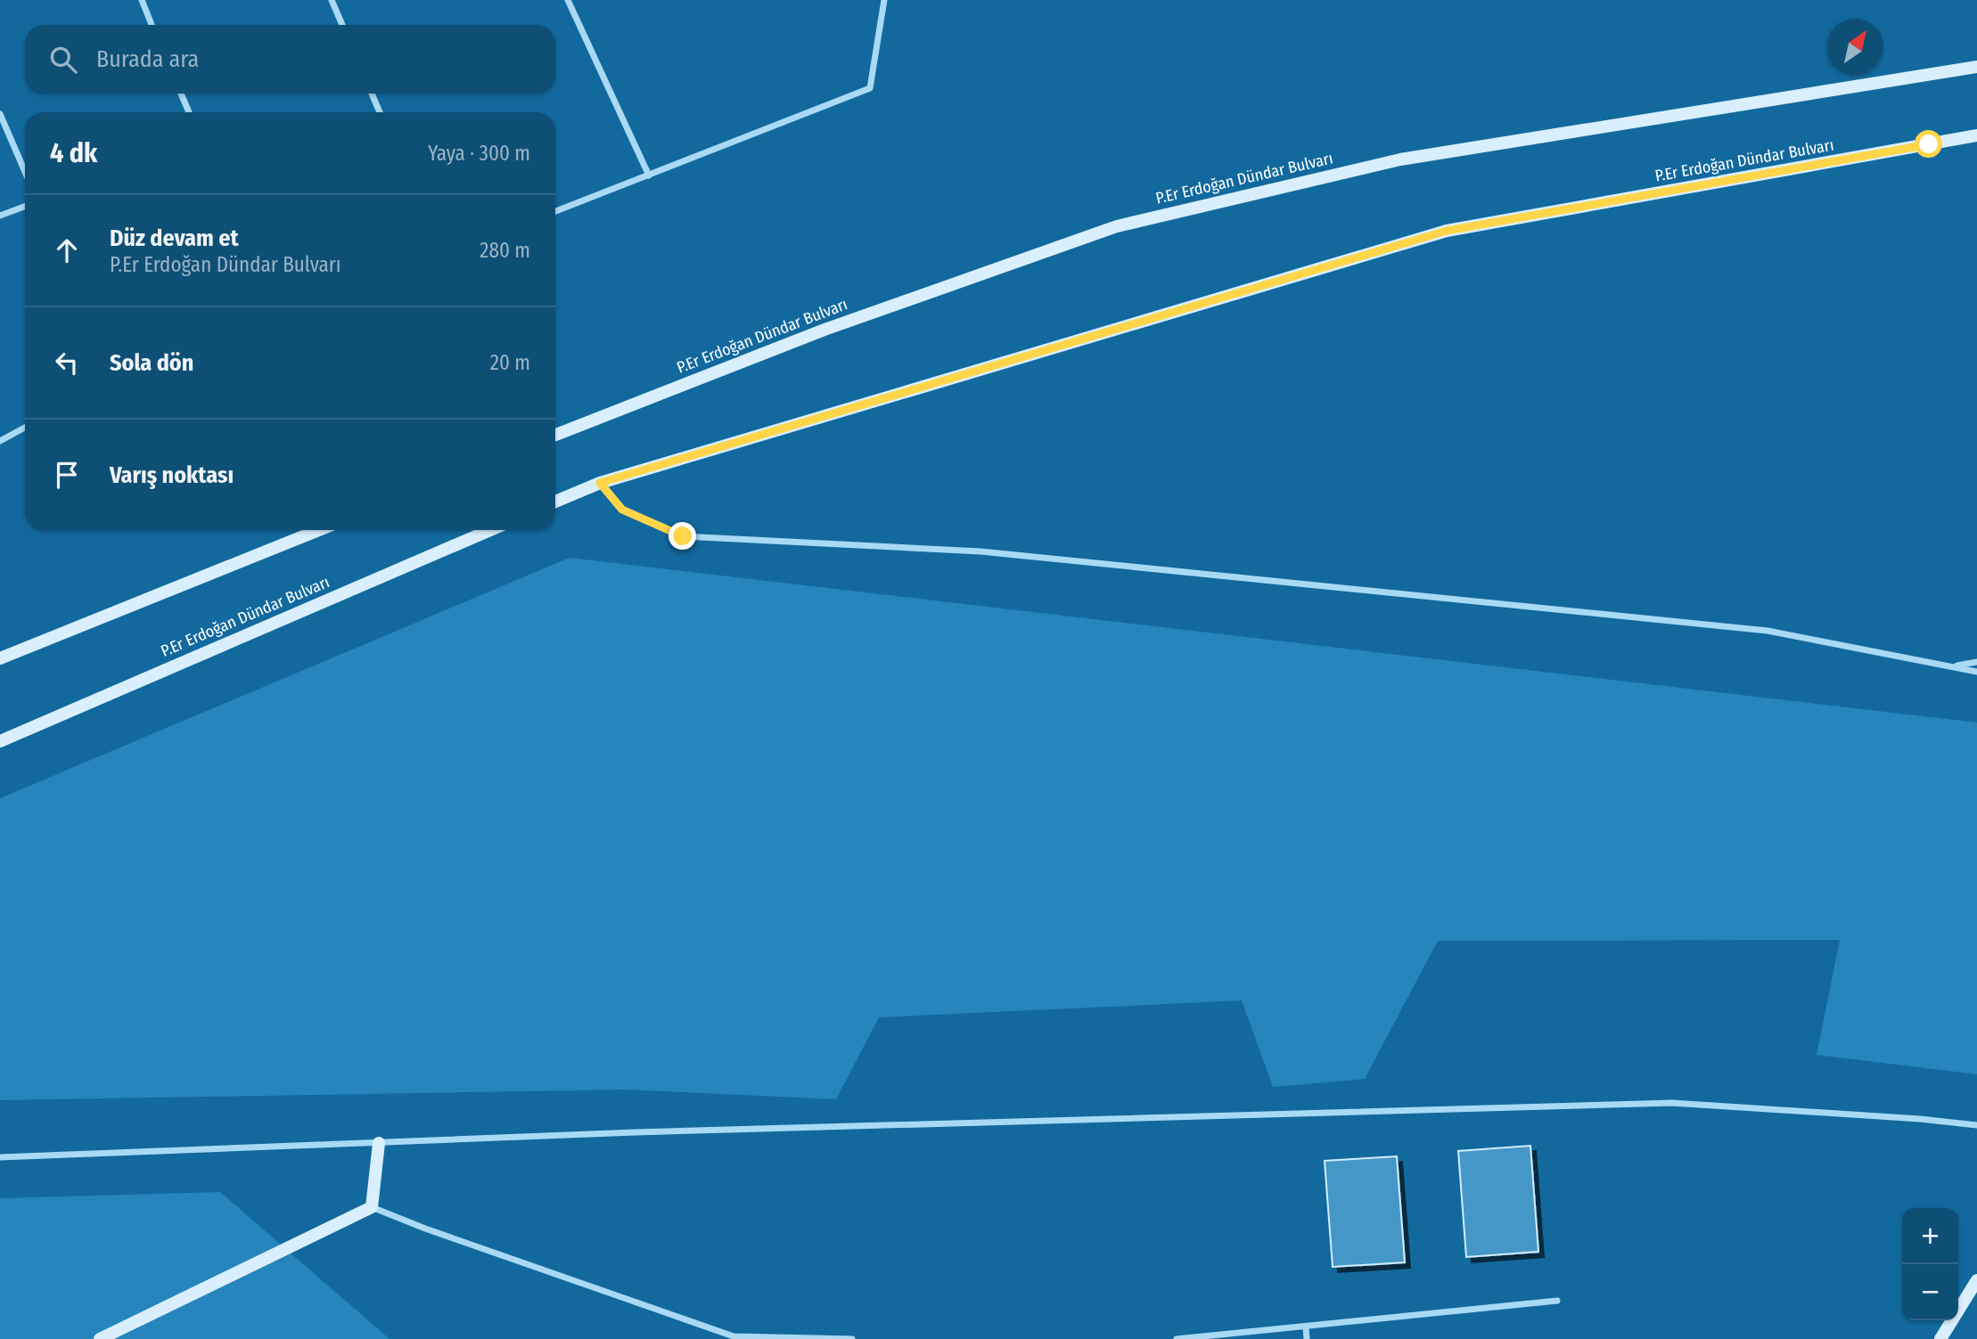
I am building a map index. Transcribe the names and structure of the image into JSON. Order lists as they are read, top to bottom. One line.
{"streets":{"main road":["P.Er Erdoğan Dündar Bulvarı"]},"north":"top right","page":{"search":"Burada ara","heading":["4 dk","Yaya · 300 m"],"list":[["Düz devam et","P.Er Erdoğan Dündar Bulvarı","280 m"],["Sola dön","20 m"],"Varış noktası"],"map_buttons":["+","−"]}}
